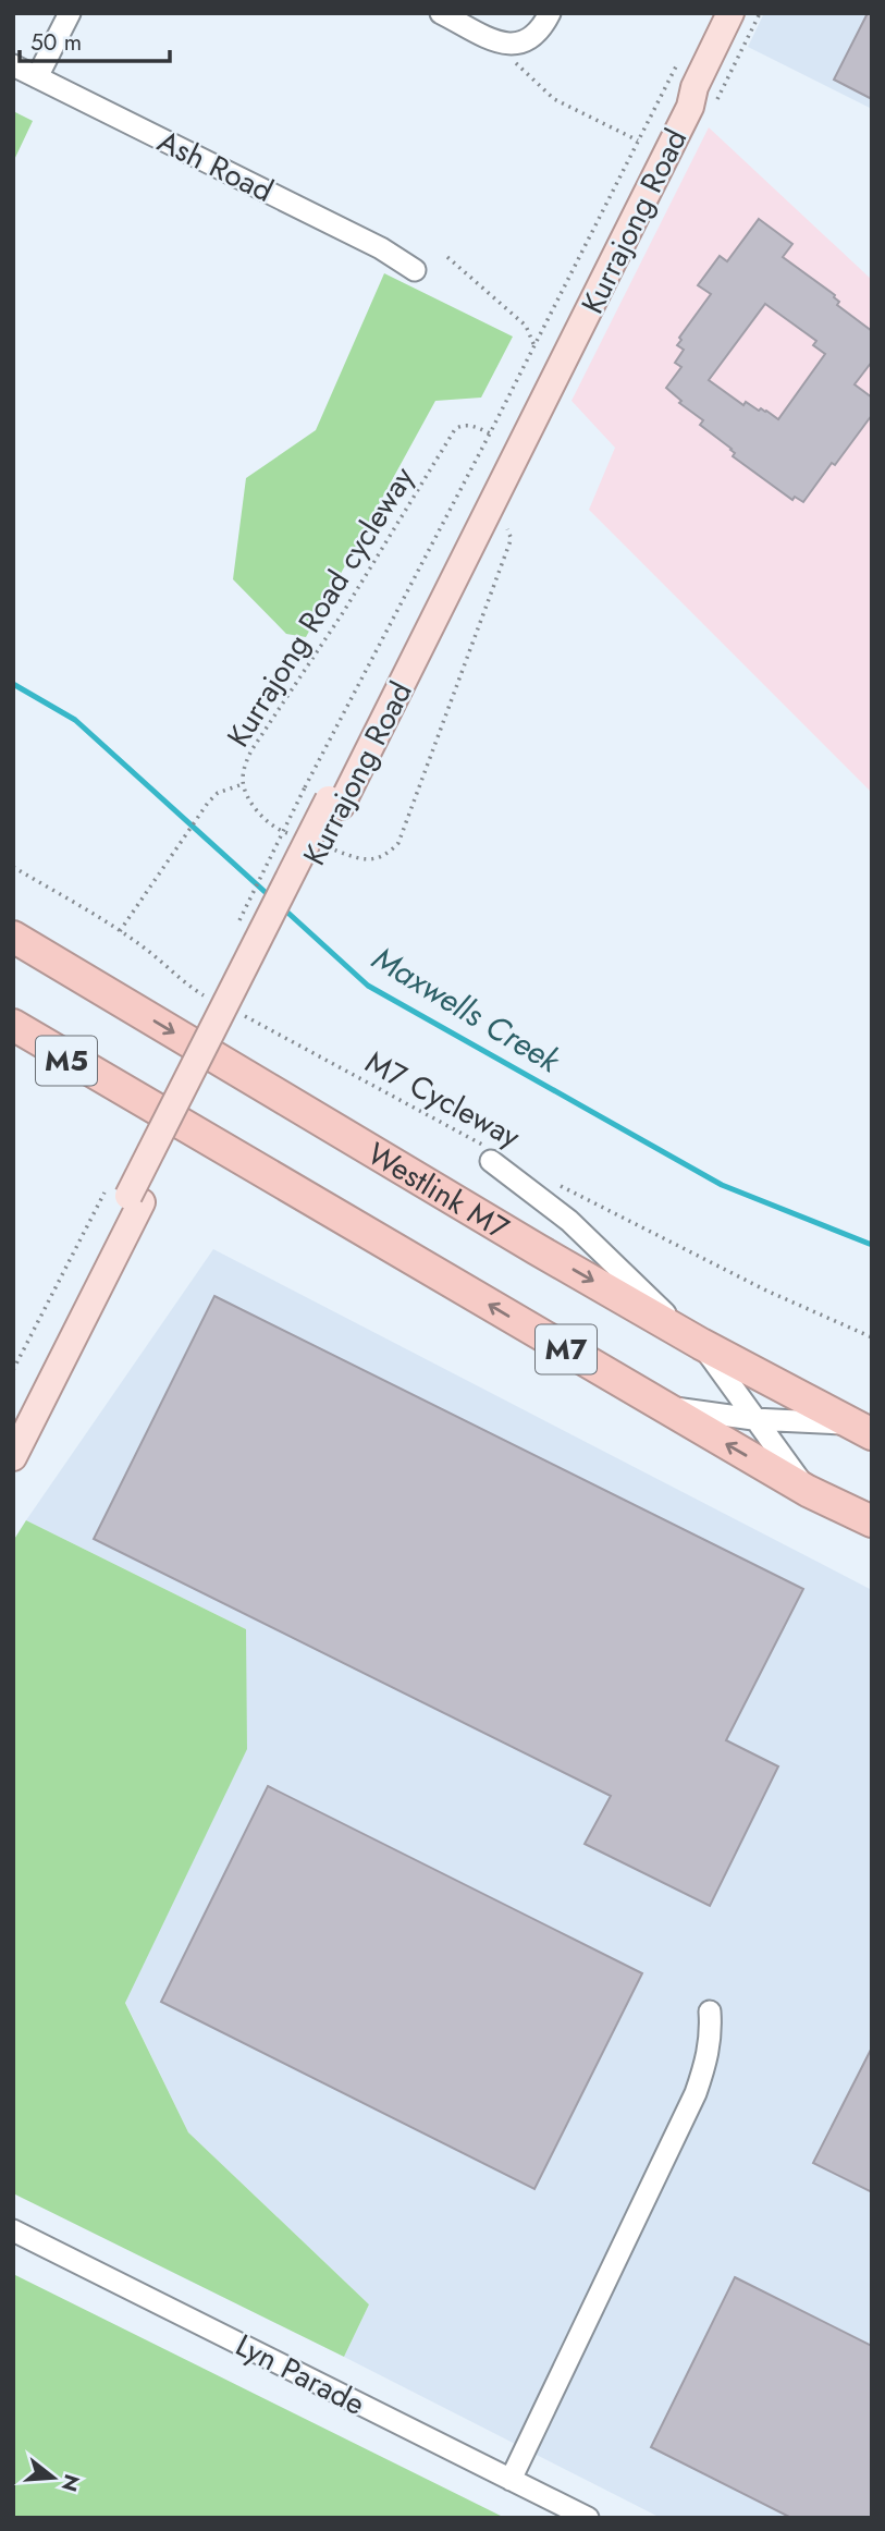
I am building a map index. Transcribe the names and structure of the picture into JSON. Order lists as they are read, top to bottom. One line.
{"streets":{"highway":["M5","Westlink M7","M7"],"main road":["Kurrajong Road"],"street":["Ash Road","Lyn Parade"],"path":["Kurrajong Road cycleway","M7 Cycleway"]},"crossings":[["Kurrajong Road","Kurrajong Road cycleway"],["M5","M7"],["Westlink M7","M7"]],"water":["Maxwells Creek"],"scale_bar":"50 m","north":"right"}
